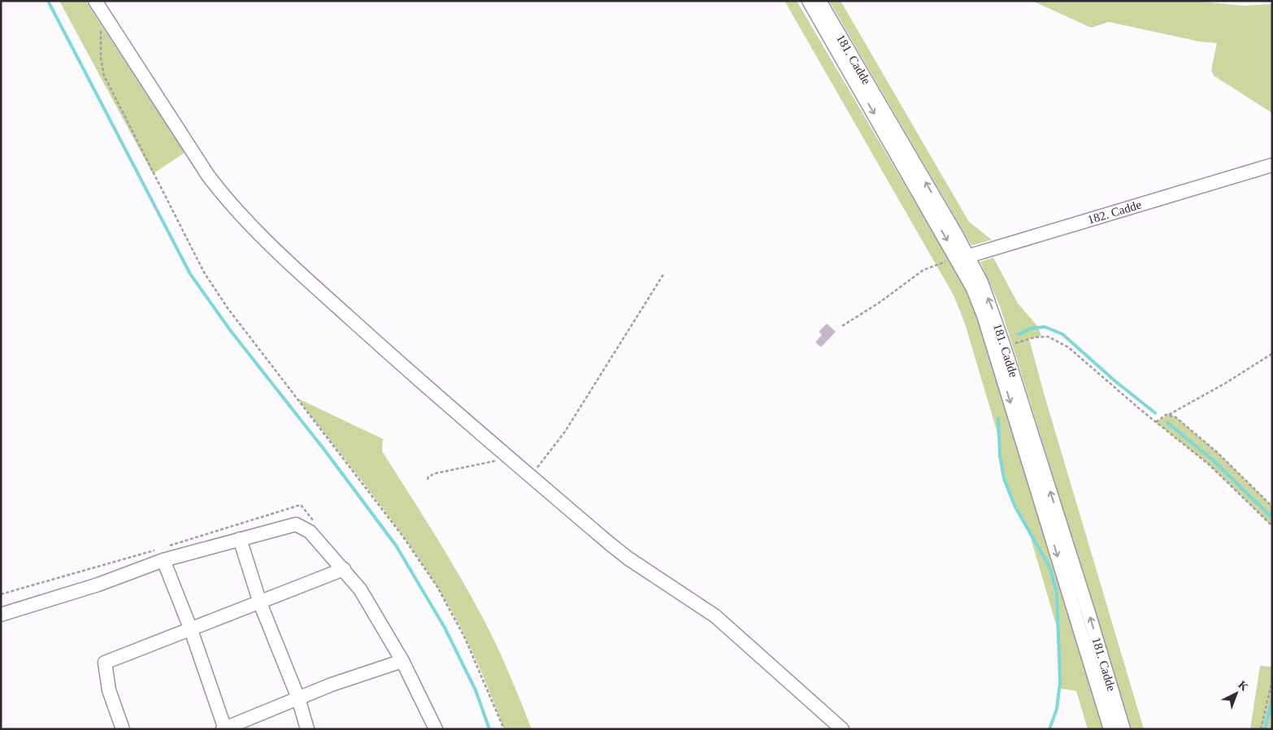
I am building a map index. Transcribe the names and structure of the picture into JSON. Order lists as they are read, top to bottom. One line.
{"streets":{"street":["181. Cadde","182. Cadde"]},"crossings":[["181. Cadde","182. Cadde"]],"north":"top right"}
